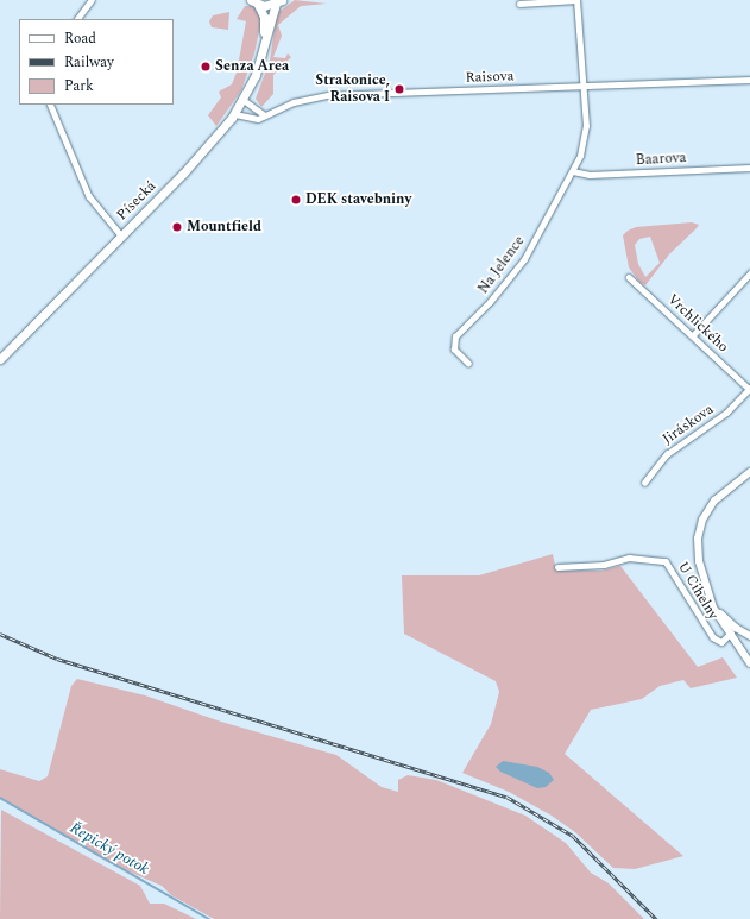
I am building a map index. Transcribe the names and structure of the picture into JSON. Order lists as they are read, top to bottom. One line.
{"streets":{"main road":["Písecká"],"street":["Raisova","Baarova","Na Jelence","Vrchlického","Jiráskova","U Cihelny"]},"crossings":[["Raisova","Písecká"],["Baarova","Na Jelence"],["Vrchlického","Jiráskova"]],"water":["Řepický potok"],"places":["Senza Area","Strakonice, Raisova I","DEK stavebniny","Mountfield"],"legend":["Road","Railway","Park"]}
